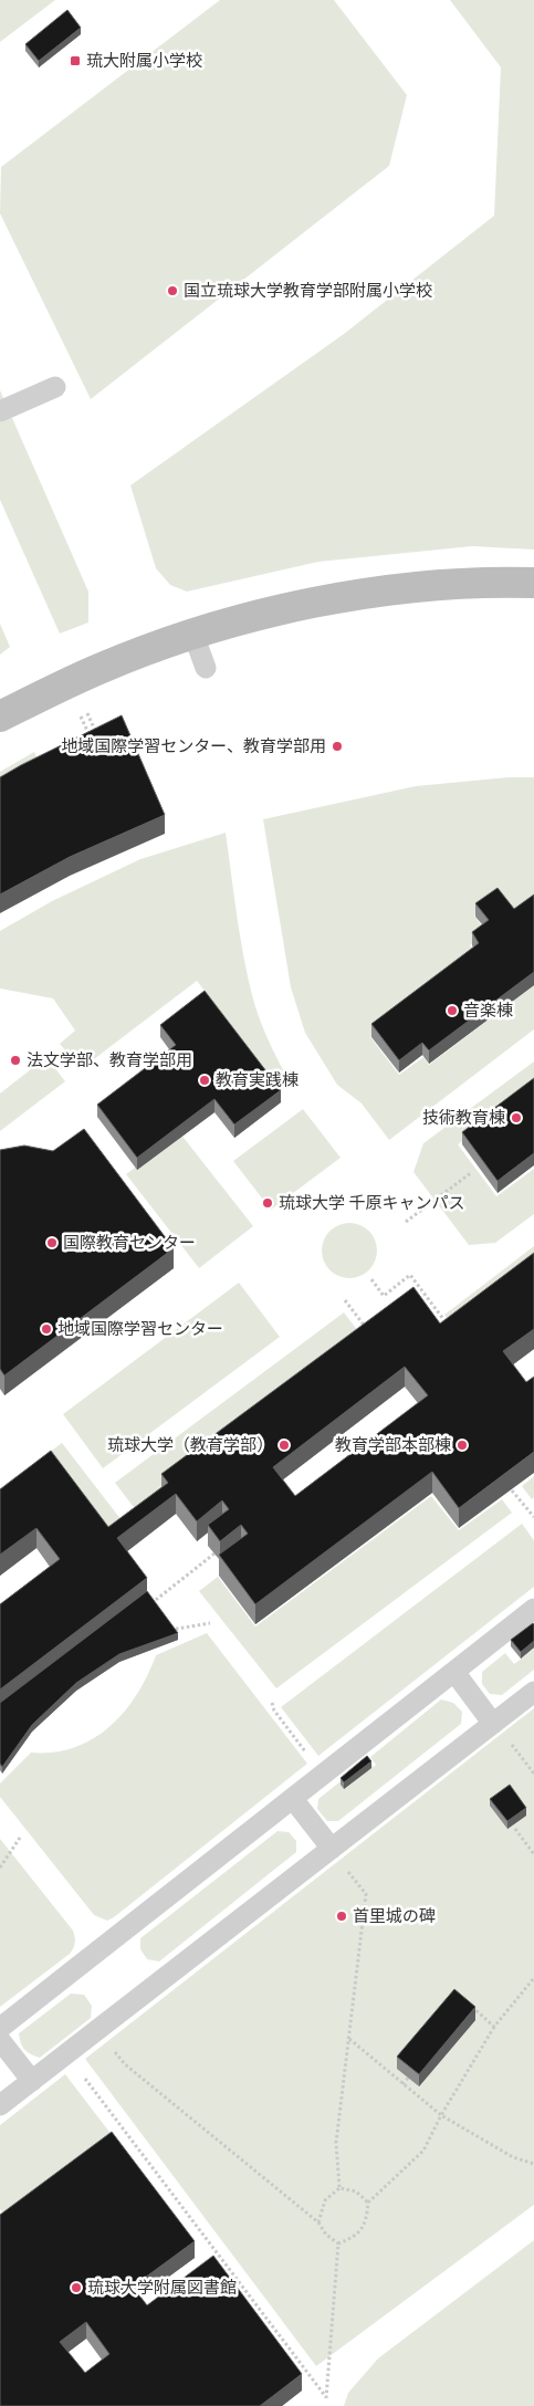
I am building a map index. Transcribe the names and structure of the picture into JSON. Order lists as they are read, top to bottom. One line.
{"places":{"transit":["琉大附属小学校"],"other":["国立琉球大学教育学部附属小学校","地域国際学習センター、教育学部用","音楽棟","法文学部、教育学部用","教育実践棟","技術教育棟","琉球大学 千原キャンパス","国際教育センター","地域国際学習センター","琉球大学（教育学部）","教育学部本部棟","首里城の碑","琉球大学附属図書館"]}}
